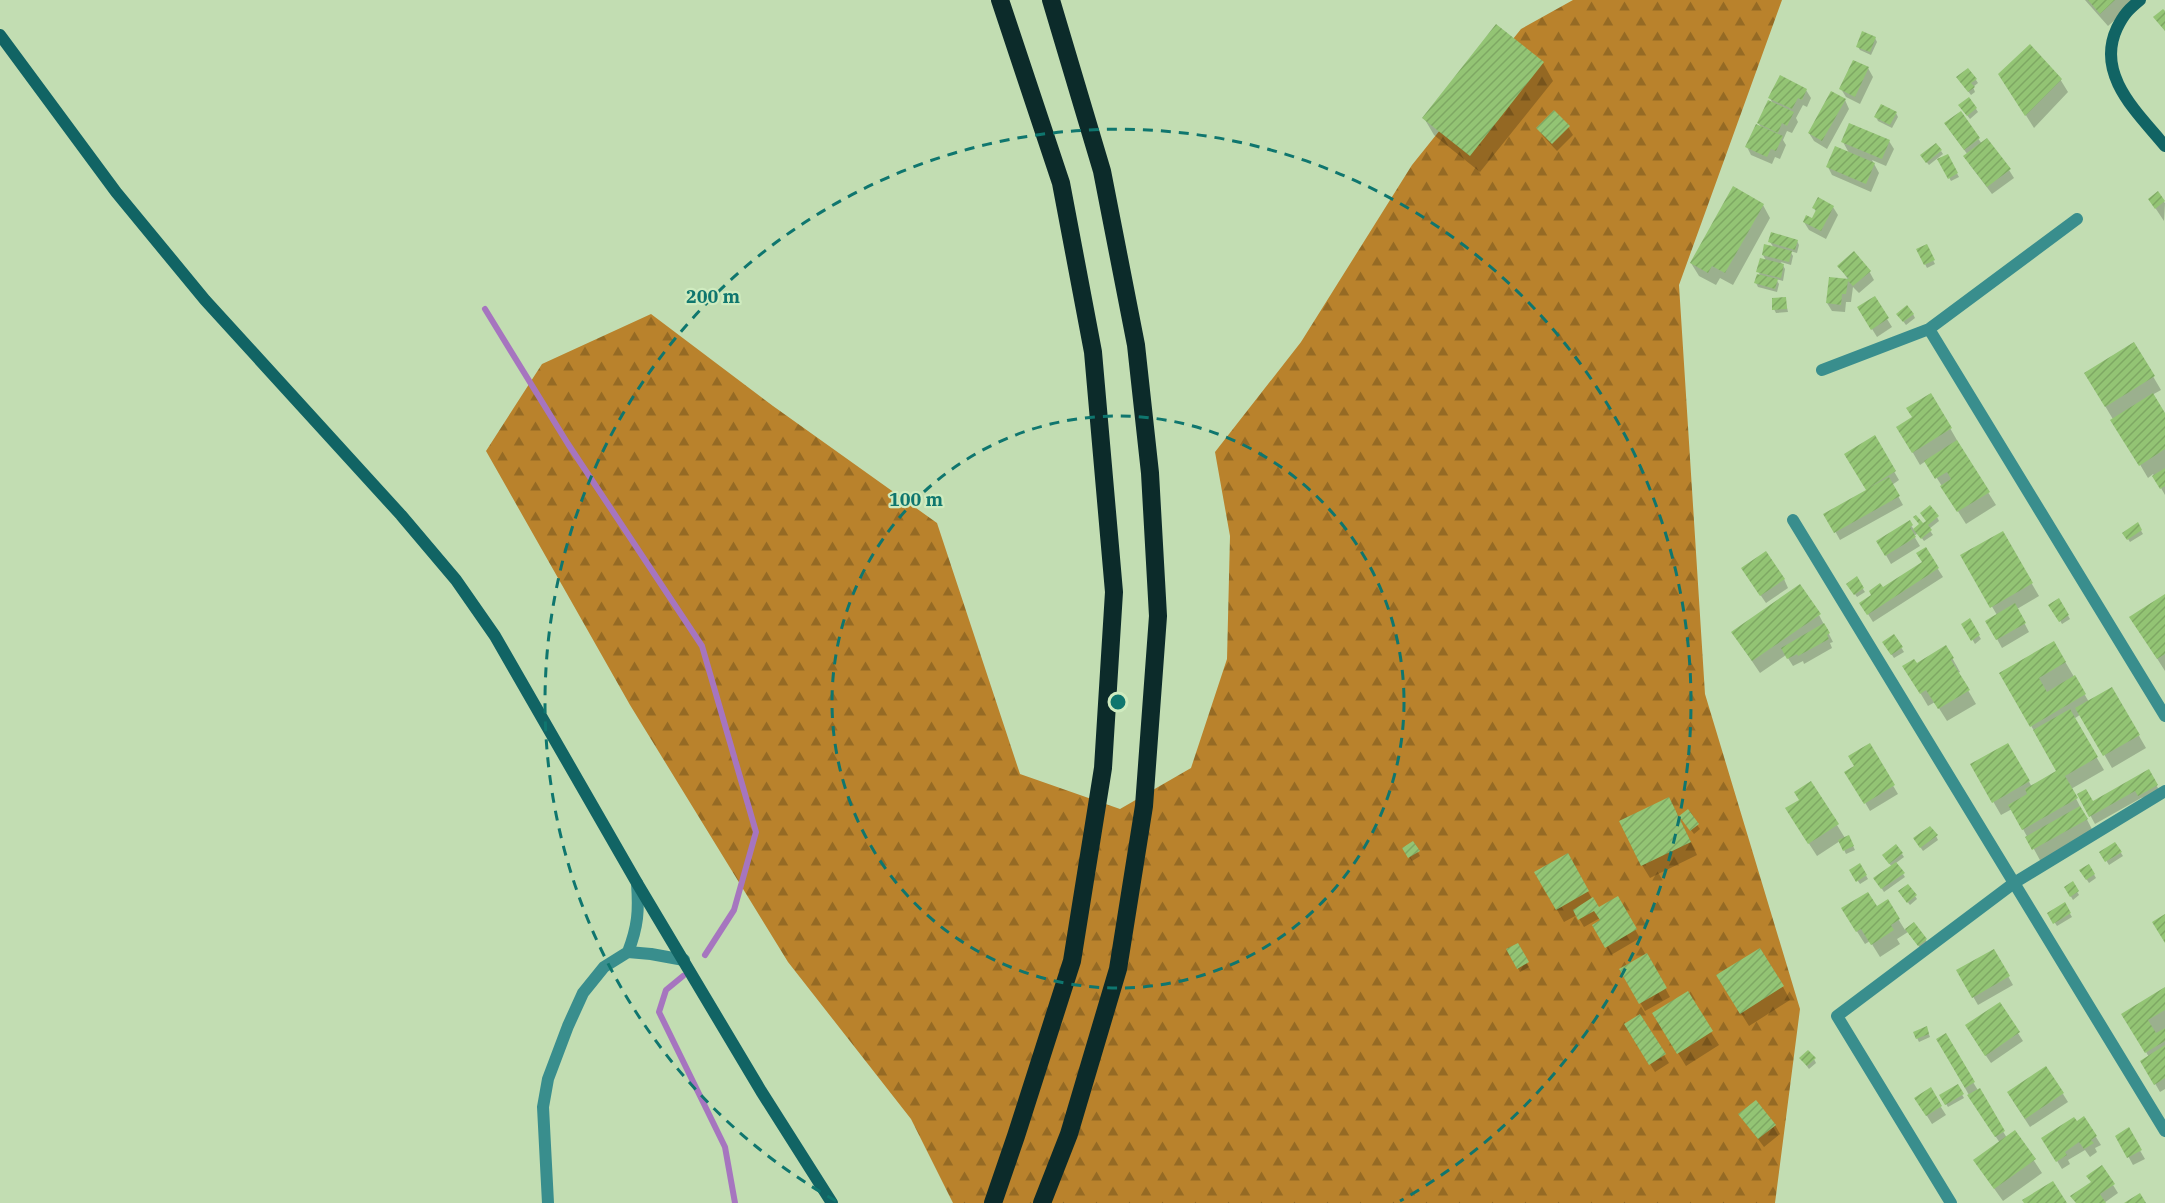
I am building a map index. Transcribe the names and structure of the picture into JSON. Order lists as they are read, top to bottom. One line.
{"rings":["200 m","100 m"]}
